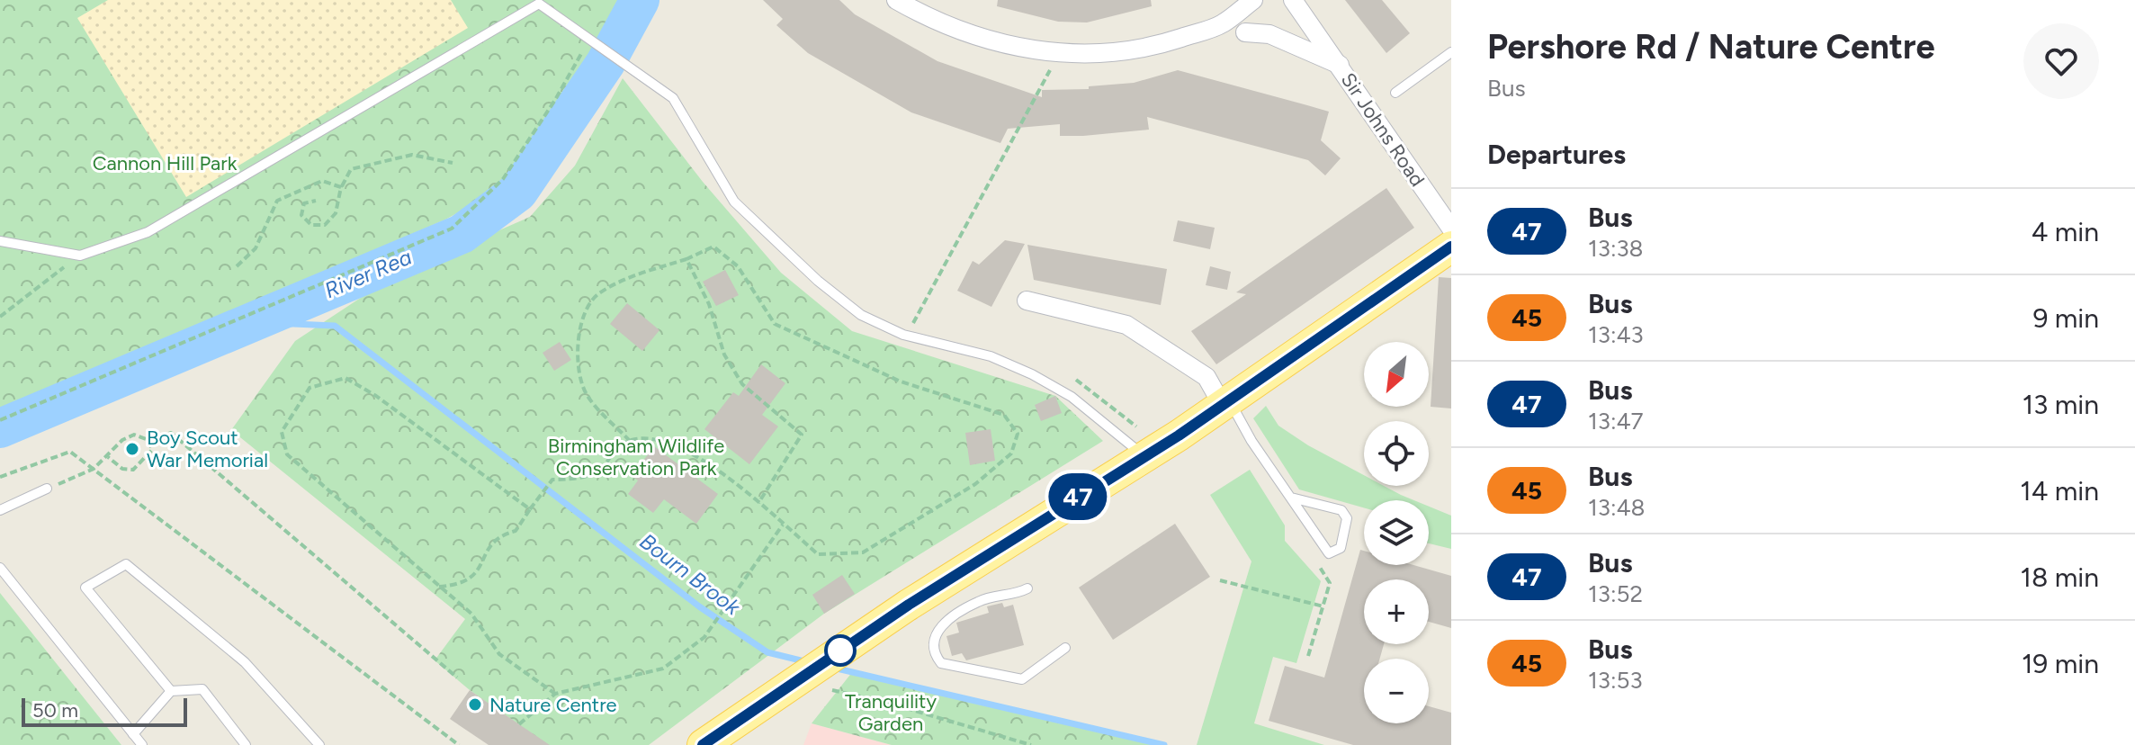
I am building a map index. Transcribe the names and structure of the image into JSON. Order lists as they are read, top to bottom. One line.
{"streets":{"street":["Sir Johns Road"]},"water":["River Rea","Bourn Brook"],"parks":["Cannon Hill Park","Birmingham Wildlife Conservation Park","Tranquility Garden"],"places":["Boy Scout War Memorial","Nature Centre"],"lines":["bus line 47"],"scale_bar":"50 m","north":"bottom left","page":{"on_map":"47","heading":[["Pershore Rd / Nature Centre","Bus"],"Departures"],"list":[{"mark":"47","name":"Bus","note":"13:38","value":"4 min"},{"mark":"45","name":"Bus","note":"13:43","value":"9 min"},{"mark":"47","name":"Bus","note":"13:47","value":"13 min"},{"mark":"45","name":"Bus","note":"13:48","value":"14 min"},{"mark":"47","name":"Bus","note":"13:52","value":"18 min"},{"mark":"45","name":"Bus","note":"13:53","value":"19 min"}],"map_buttons":["+","−"],"scale":"50 m"}}
